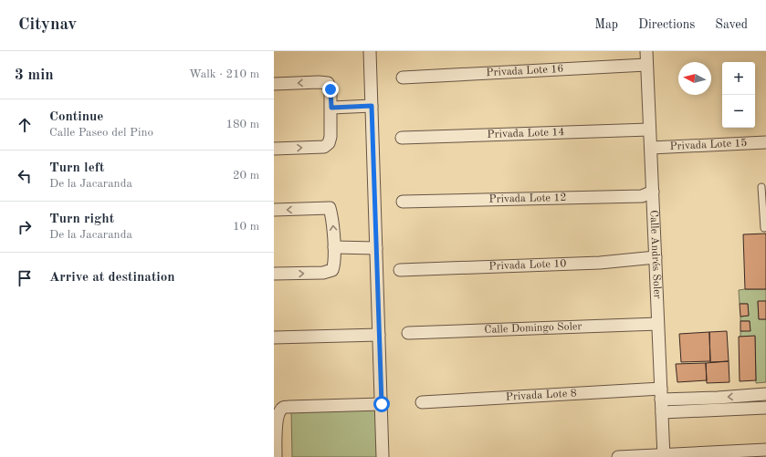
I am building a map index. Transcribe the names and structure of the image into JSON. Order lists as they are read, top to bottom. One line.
{"streets":{"street":["Privada Lote 16","Privada Lote 14","Privada Lote 15","Privada Lote 12","Calle Andrés Soler","Privada Lote 10","Calle Domingo Soler","Privada Lote 8"]},"crossings":[["Privada Lote 16","Calle Andrés Soler"],["Privada Lote 14","Calle Andrés Soler"],["Privada Lote 15","Calle Andrés Soler"],["Privada Lote 12","Calle Andrés Soler"],["Calle Andrés Soler","Privada Lote 10"],["Calle Andrés Soler","Calle Domingo Soler"],["Calle Andrés Soler","Privada Lote 8"]],"north":"left","page":{"header":"Citynav","nav":["Map","Directions","Saved"],"heading":["3 min","Walk · 210 m"],"map_buttons":["+","−"],"list":[["Continue","Calle Paseo del Pino","180 m"],["Turn left","De la Jacaranda","20 m"],["Turn right","De la Jacaranda","10 m"],"Arrive at destination"]}}
